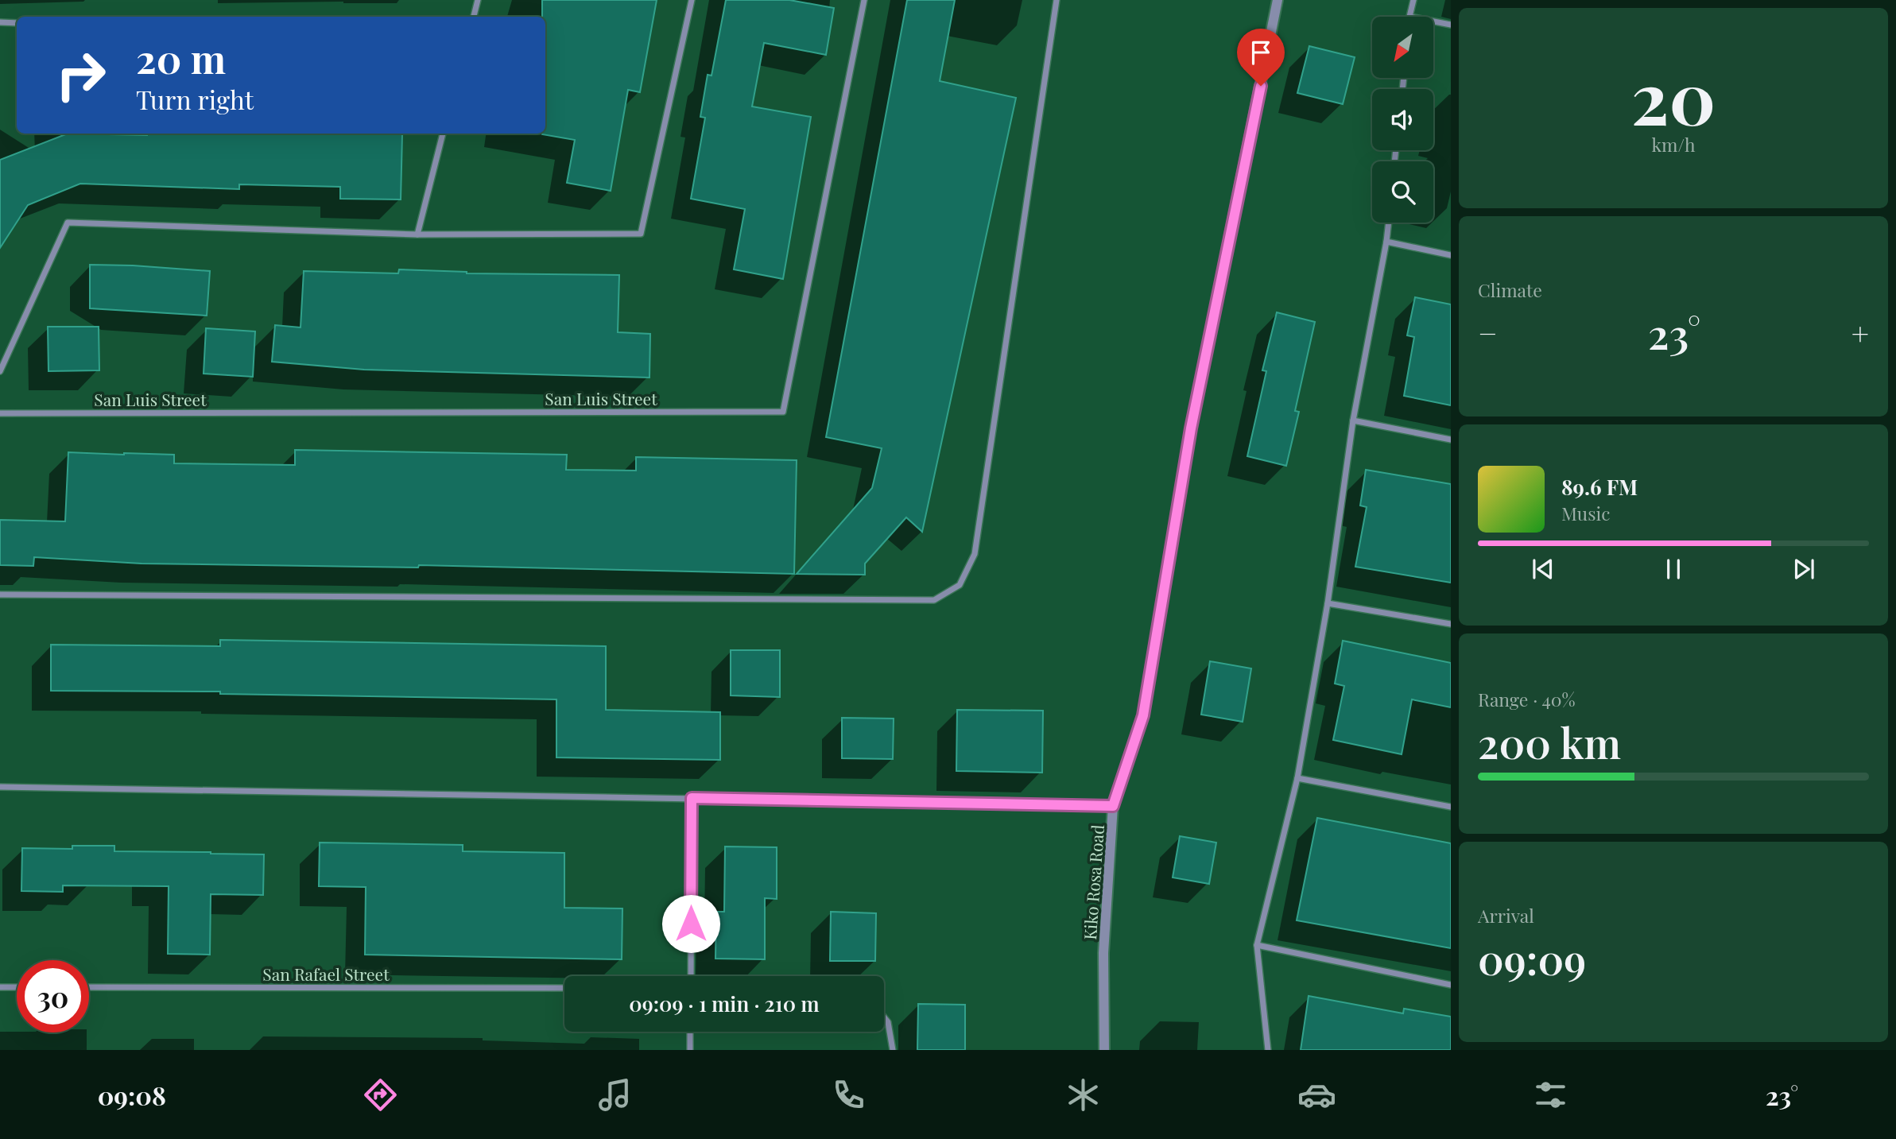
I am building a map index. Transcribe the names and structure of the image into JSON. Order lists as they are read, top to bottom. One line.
{"streets":{"street":["San Luis Street","Kiko Rosa Road","San Rafael Street"]},"north":"bottom left","page":{"tile":[["20","km/h"],"Climate",["Range · 40%","200 km"],["Arrival","09:09"]],"turn":["20 m","Turn right"],"heat":["−","23°","+"],"song":["89.6 FM","Music"],"limit":"30","trip":"09:09 · 1 min · 210 m","tabs":["09:08","23°"]}}
